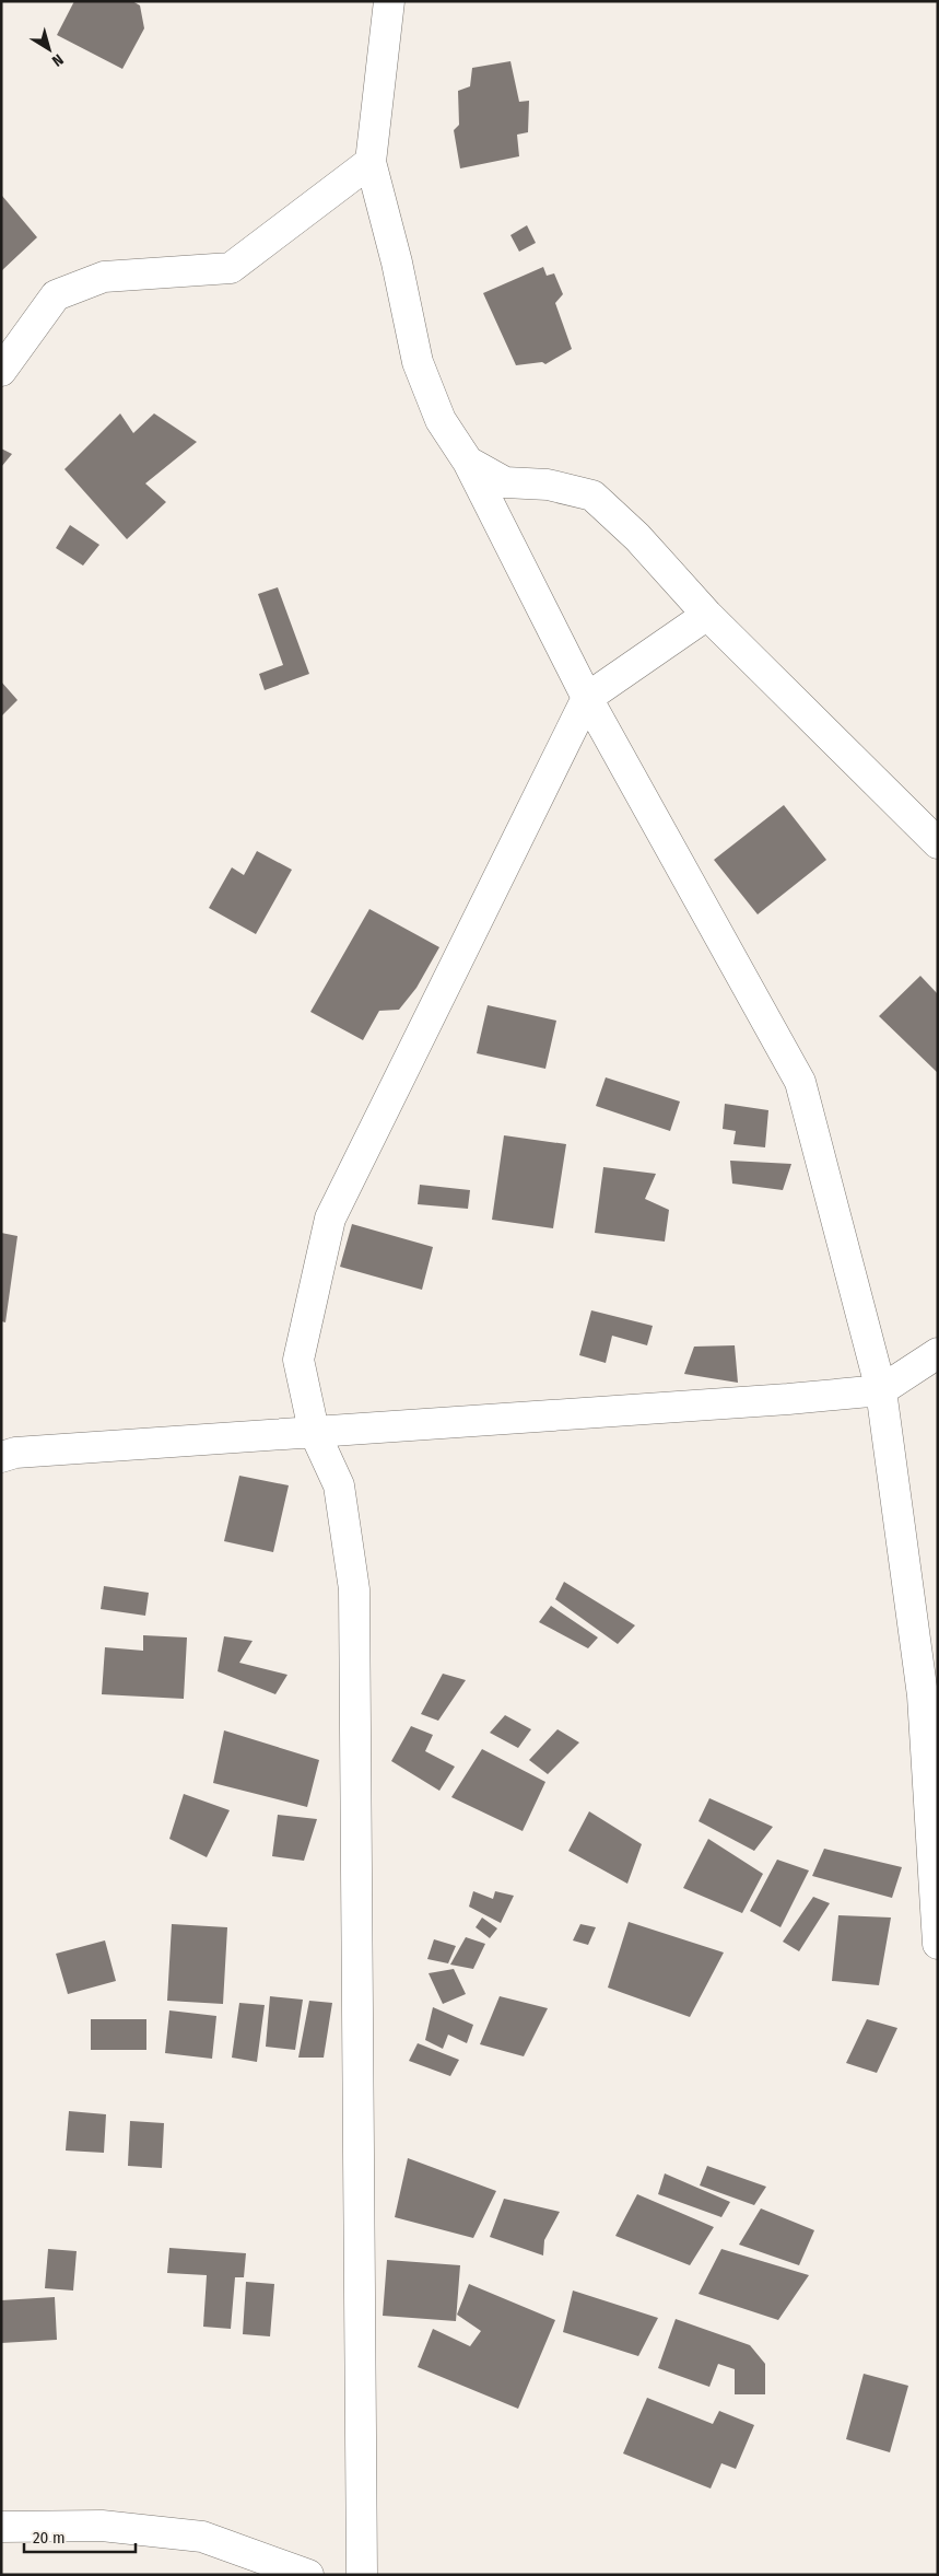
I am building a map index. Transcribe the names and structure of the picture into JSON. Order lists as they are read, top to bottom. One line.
{"scale_bar":"20 m","north":"bottom right"}
